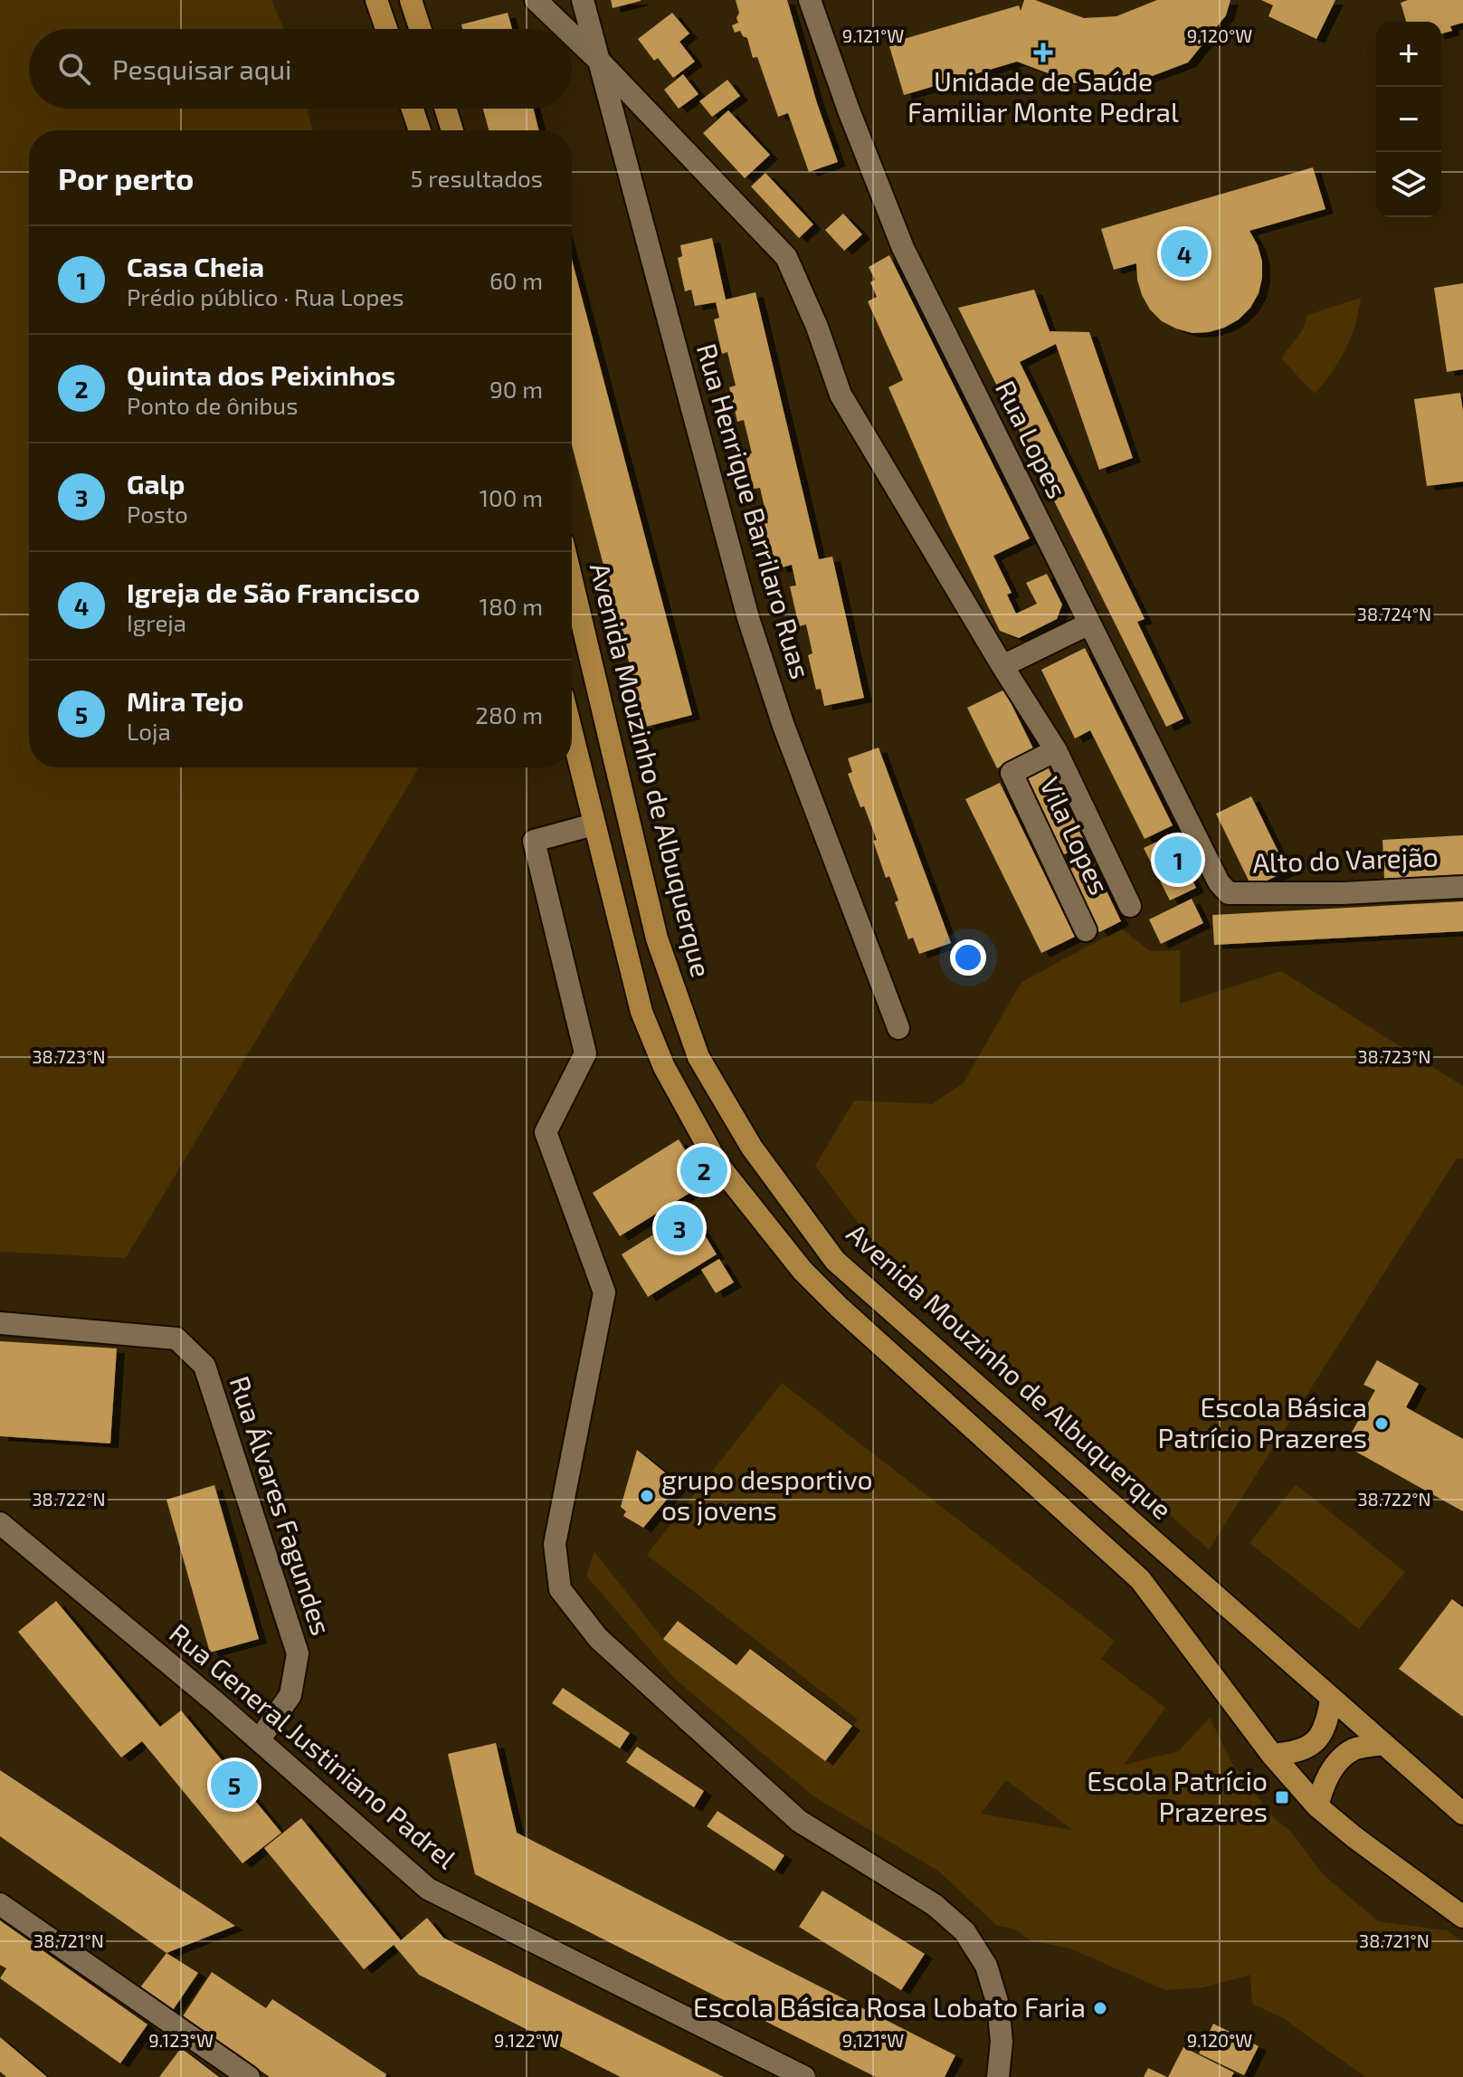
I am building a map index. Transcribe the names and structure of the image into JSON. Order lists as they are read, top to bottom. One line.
{"streets":{"main road":["Avenida Mouzinho de Albuquerque"],"street":["Rua Lopes","Rua Henrique Barrilaro Ruas","Vila Lopes","Alto do Varejão","Rua Álvares Fagundes","Rua General Justiniano Padrel"]},"crossings":[["Rua Lopes","Alto do Varejão"],["Rua Henrique Barrilaro Ruas","Vila Lopes"],["Rua Álvares Fagundes","Rua General Justiniano Padrel"]],"places":{"health":["Unidade de Saúde Familiar Monte Pedral"],"other":["Escola Básica Patrício Prazeres","grupo desportivo os jovens","Escola Básica Rosa Lobato Faria"],"transit":["Escola Patrício Prazeres"]},"page":{"map_buttons":["+","−"],"search":"Pesquisar aqui","heading":["Por perto","5 resultados"],"list":[{"mark":"1","name":"Casa Cheia","note":"Prédio público · Rua Lopes","value":"60 m"},{"mark":"2","name":"Quinta dos Peixinhos","note":"Ponto de ônibus","value":"90 m"},{"mark":"3","name":"Galp","note":"Posto","value":"100 m"},{"mark":"4","name":"Igreja de São Francisco","note":"Igreja","value":"180 m"},{"mark":"5","name":"Mira Tejo","note":"Loja","value":"280 m"}],"pins":["4","1","2","3","5"]},"coordinates":["9.121°W","9.120°W","38.724°N","38.723°N","38.722°N","38.721°N","9.123°W","9.122°W"]}
